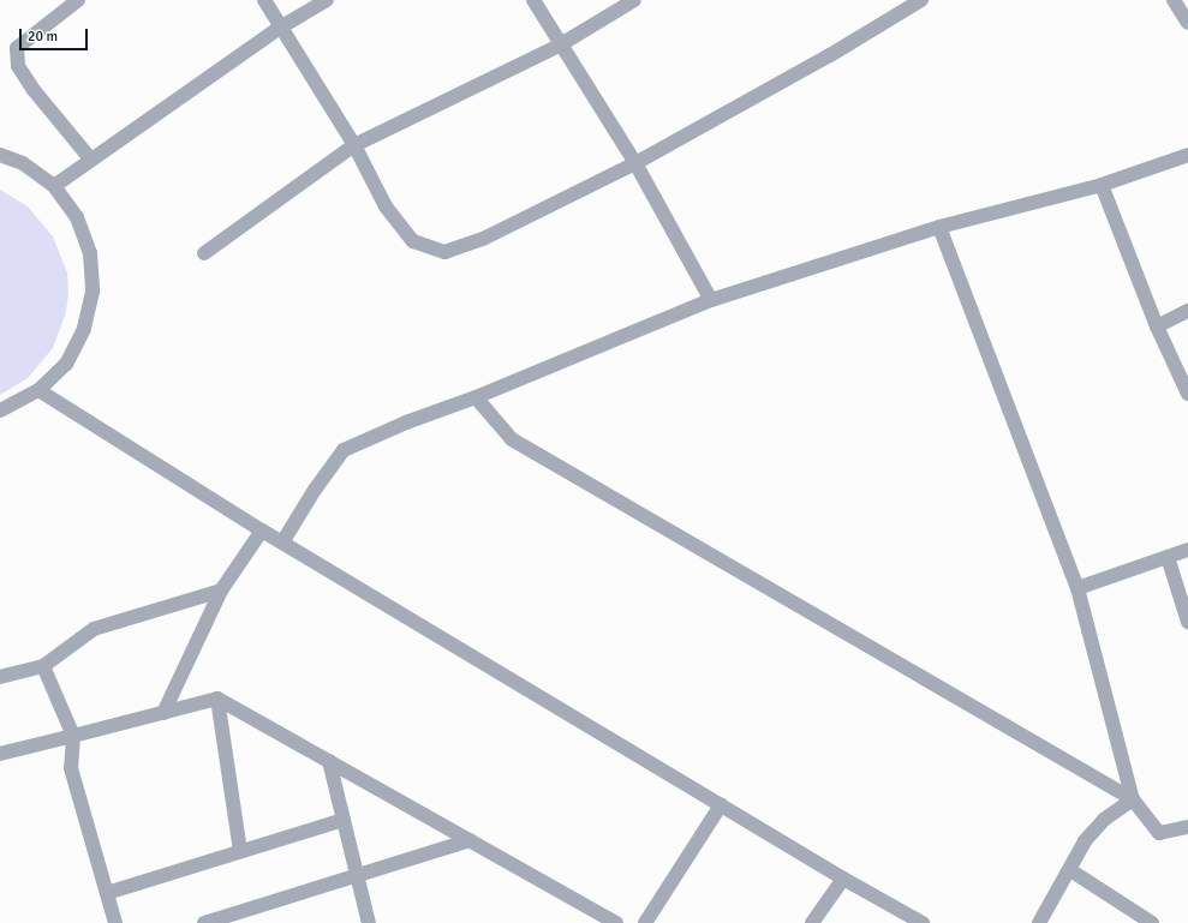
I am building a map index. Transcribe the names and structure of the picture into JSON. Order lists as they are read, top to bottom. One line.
{"scale_bar":"20 m"}
